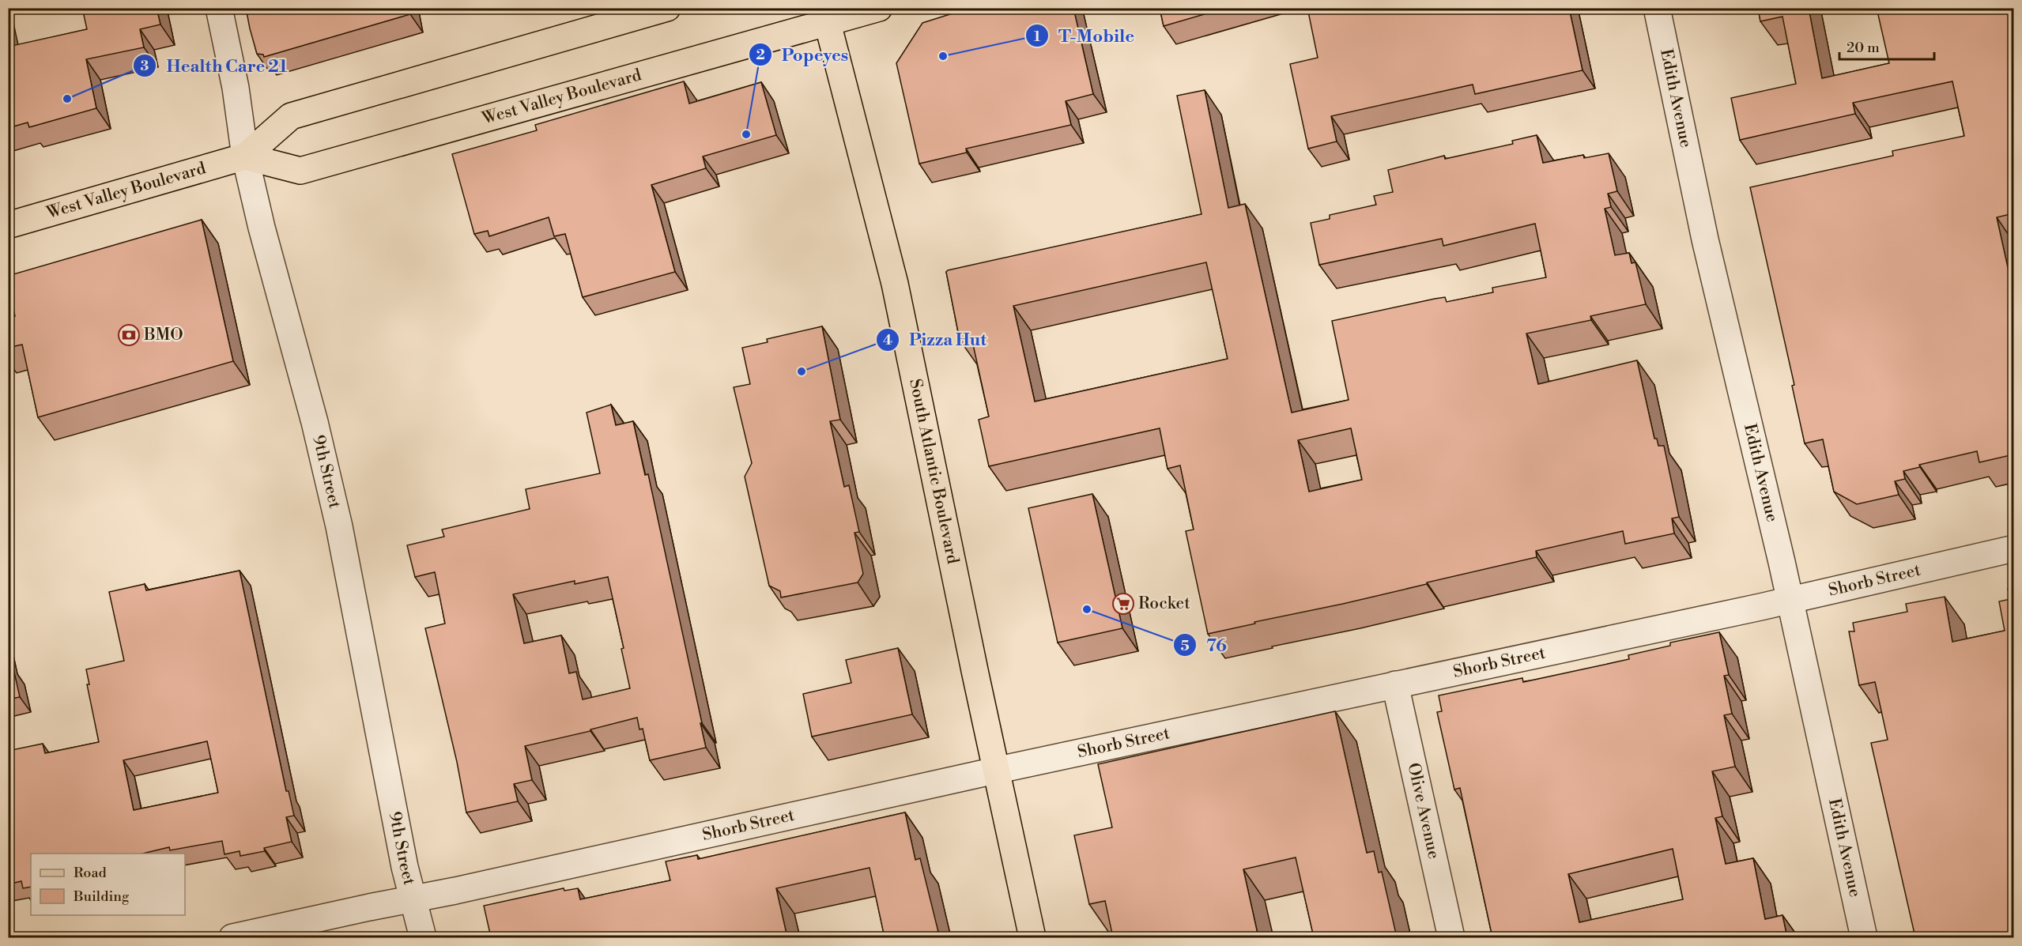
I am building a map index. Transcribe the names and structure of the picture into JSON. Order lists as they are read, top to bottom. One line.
{"streets":{"main road":["West Valley Boulevard","South Atlantic Boulevard"],"street":["Edith Avenue","9th Street","Shorb Street","Olive Avenue"]},"crossings":[["West Valley Boulevard","9th Street"],["West Valley Boulevard","South Atlantic Boulevard"],["Edith Avenue","Shorb Street"],["9th Street","Shorb Street"],["South Atlantic Boulevard","Shorb Street"],["Shorb Street","Olive Avenue"]],"places":{"other":["T-Mobile","Health Care 21","Popeyes","Pizza Hut","76"],"bank":["BMO"],"supermarket":["Rocket"]},"legend":["Road","Building"],"scale_bar":"20 m"}
